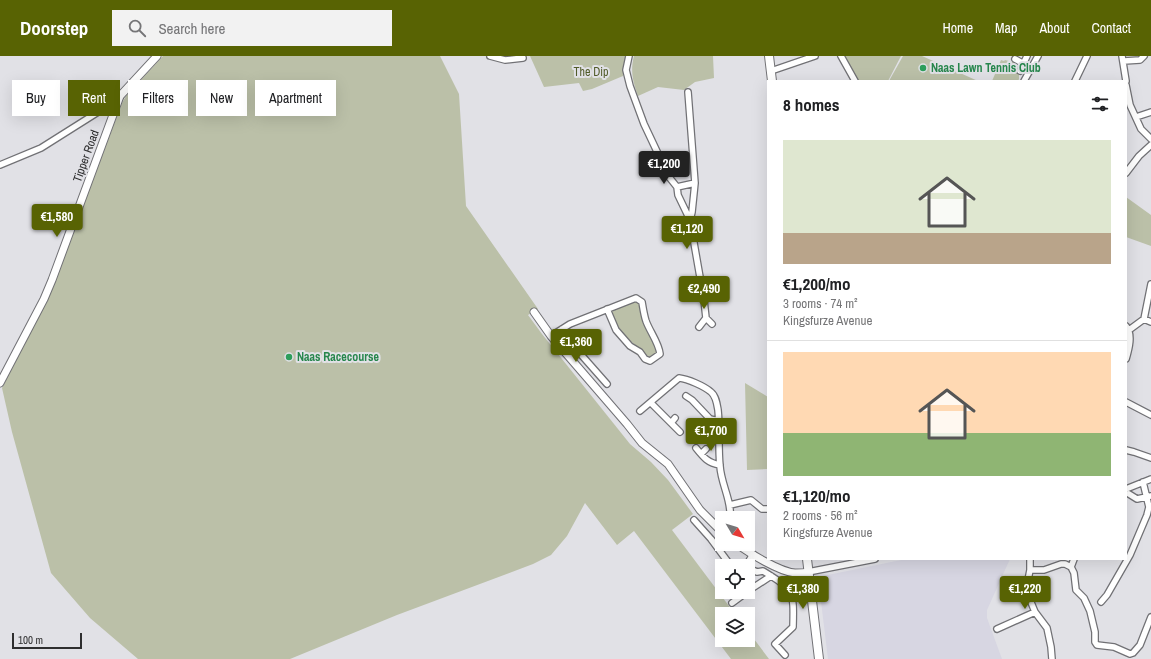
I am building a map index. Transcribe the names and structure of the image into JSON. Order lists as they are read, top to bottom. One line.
{"streets":{"street":["Tipper Road"]},"parks":["The Dip"],"places":["Naas Lawn Tennis Club","Naas Racecourse"],"scale_bar":"100 m","north":"bottom right","page":{"header":"Doorstep","search":"Search here","nav":["Home","Map","About","Contact"],"chip":["Buy","Rent","Filters","New","Apartment"],"heading":"8 homes","list":[{"name":"€1,200/mo","note":"3 rooms · 74 m² · Kingsfurze Avenue"},{"name":"€1,120/mo","note":"2 rooms · 56 m² · Kingsfurze Avenue"}],"price":["€1,200","€1,580","€1,120","€2,490","€1,360","€1,700","€1,380","€1,220"],"scale":"100 m"}}
